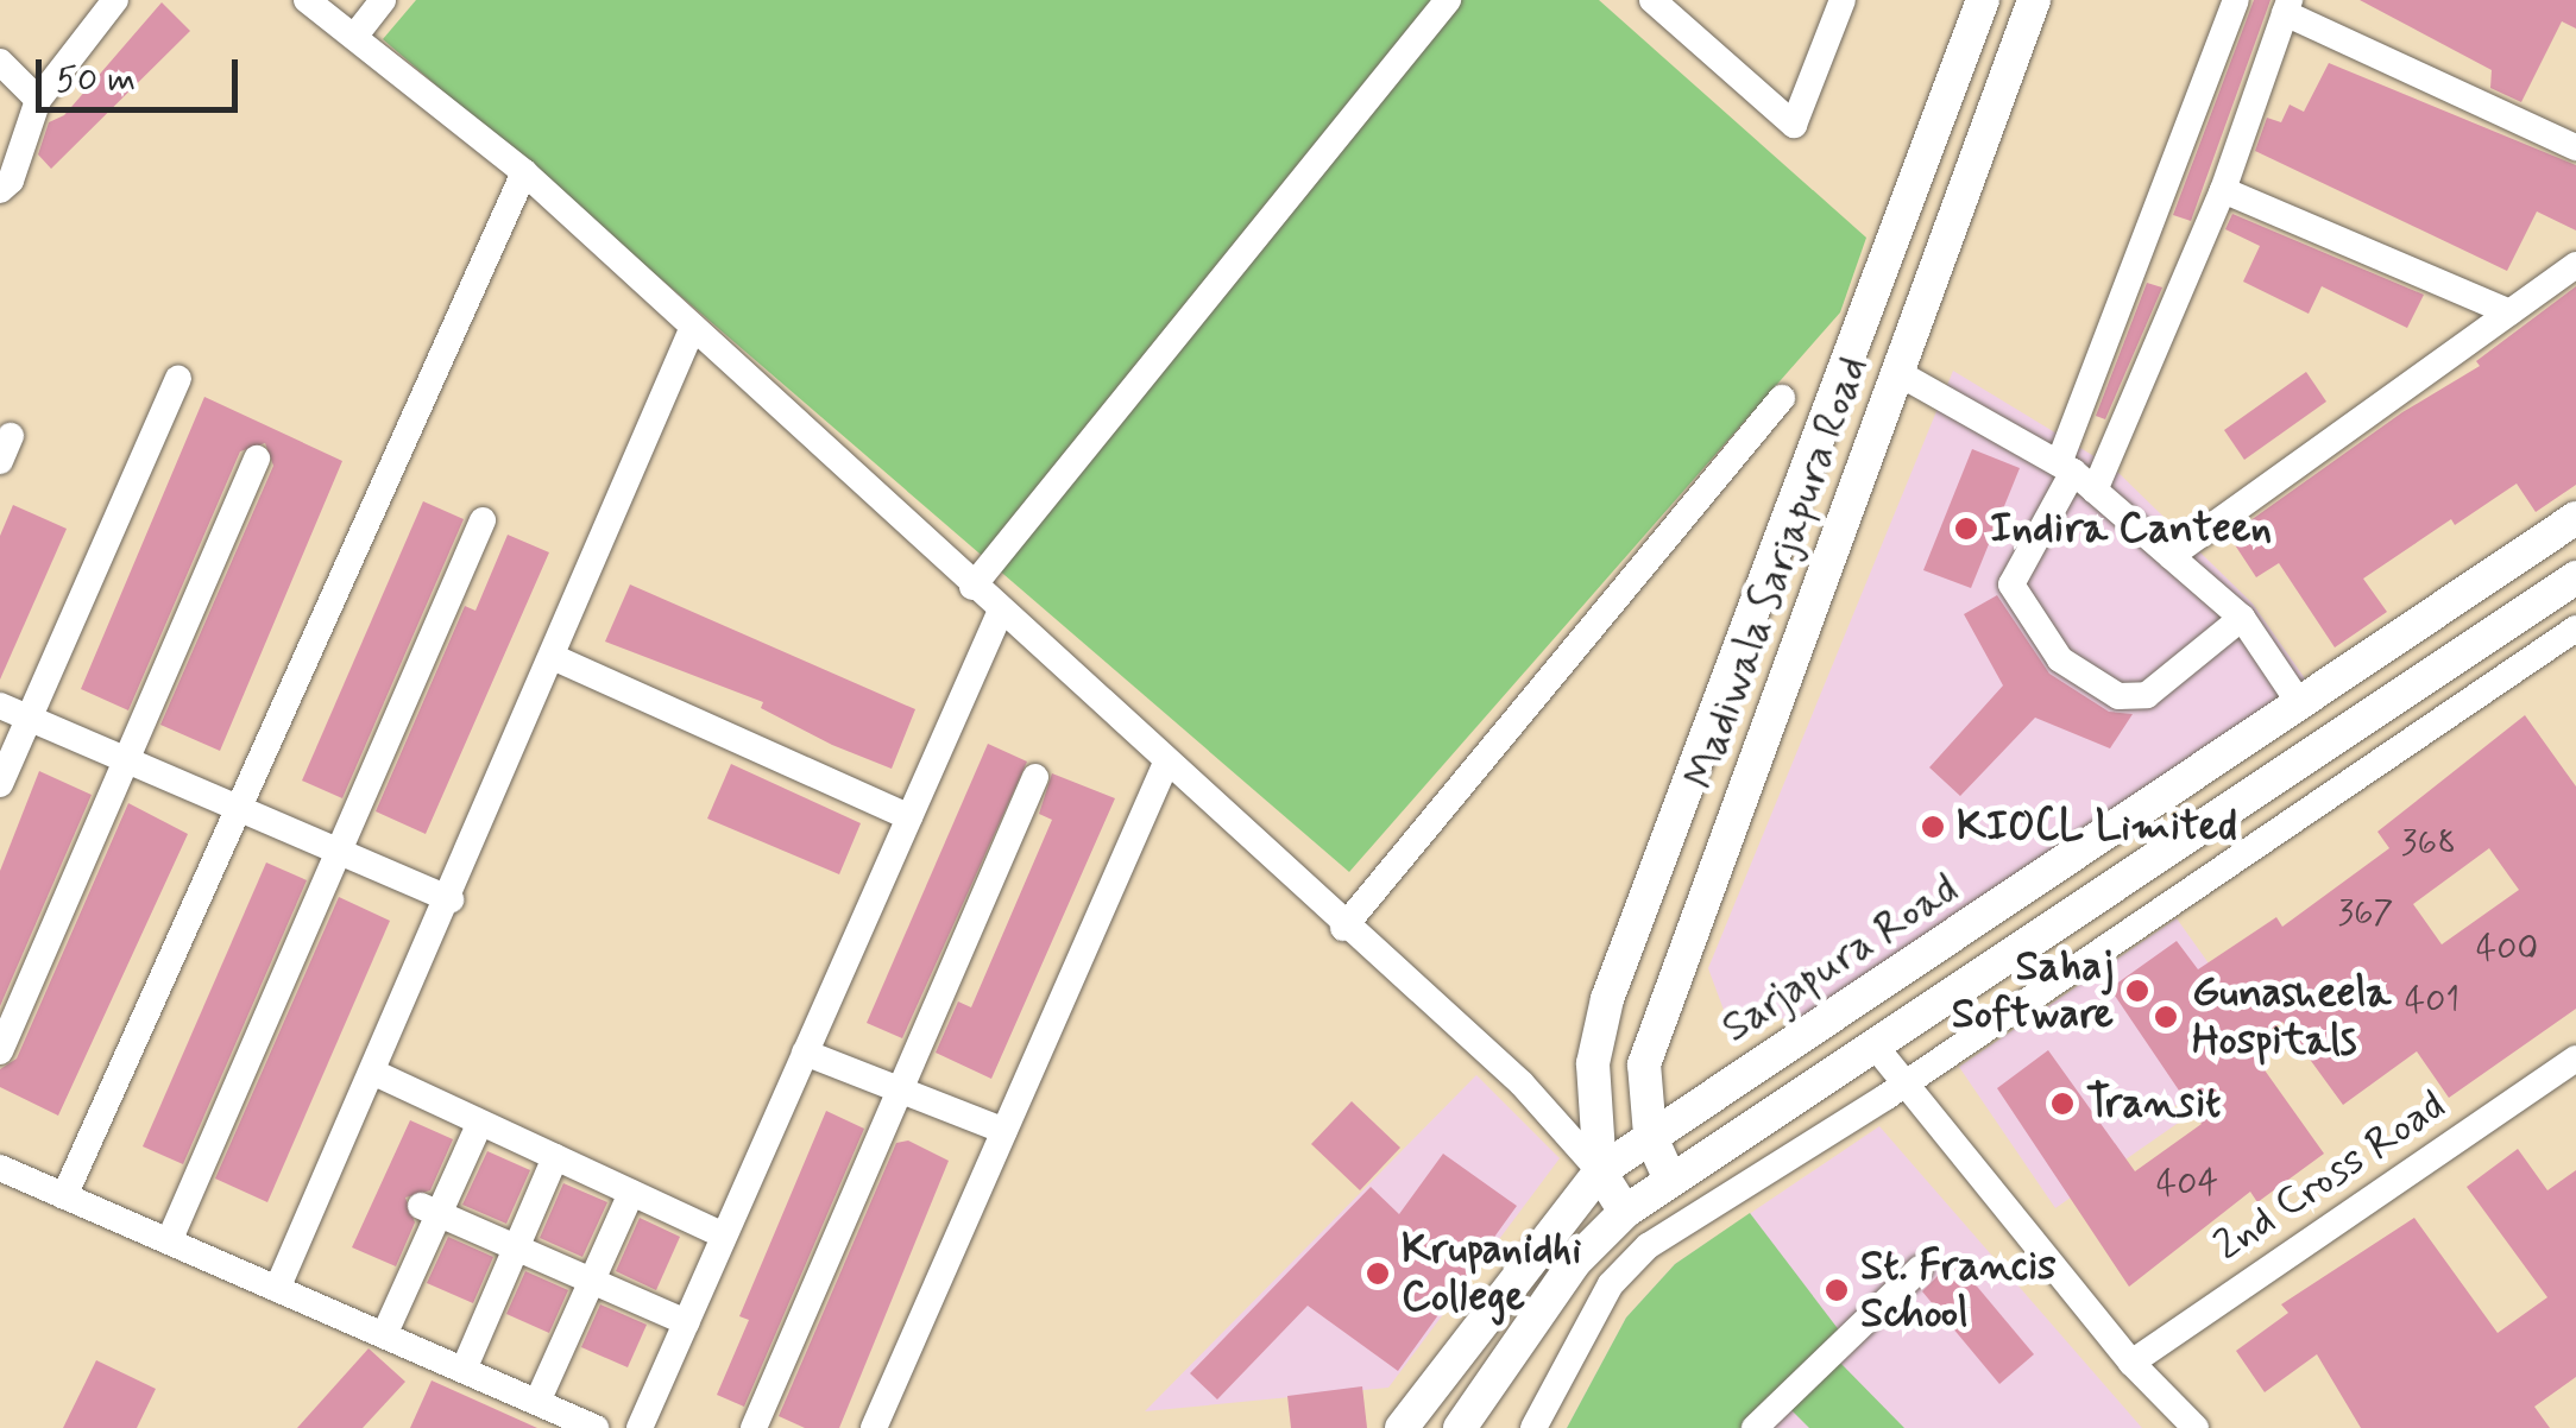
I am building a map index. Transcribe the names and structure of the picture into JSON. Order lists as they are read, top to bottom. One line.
{"streets":{"main road":["Madiwala Sarjapura Road","Sarjapura Road"],"street":["2nd Cross Road"]},"crossings":[["Madiwala Sarjapura Road","Sarjapura Road"]],"places":["Indira Canteen","KIOCL Limited","Sahaj Software","Gunasheela Hospitals","Transit","Krupanidhi College","St. Francis School"],"house_numbers":["368","367","400","401","404"],"scale_bar":"50 m"}
